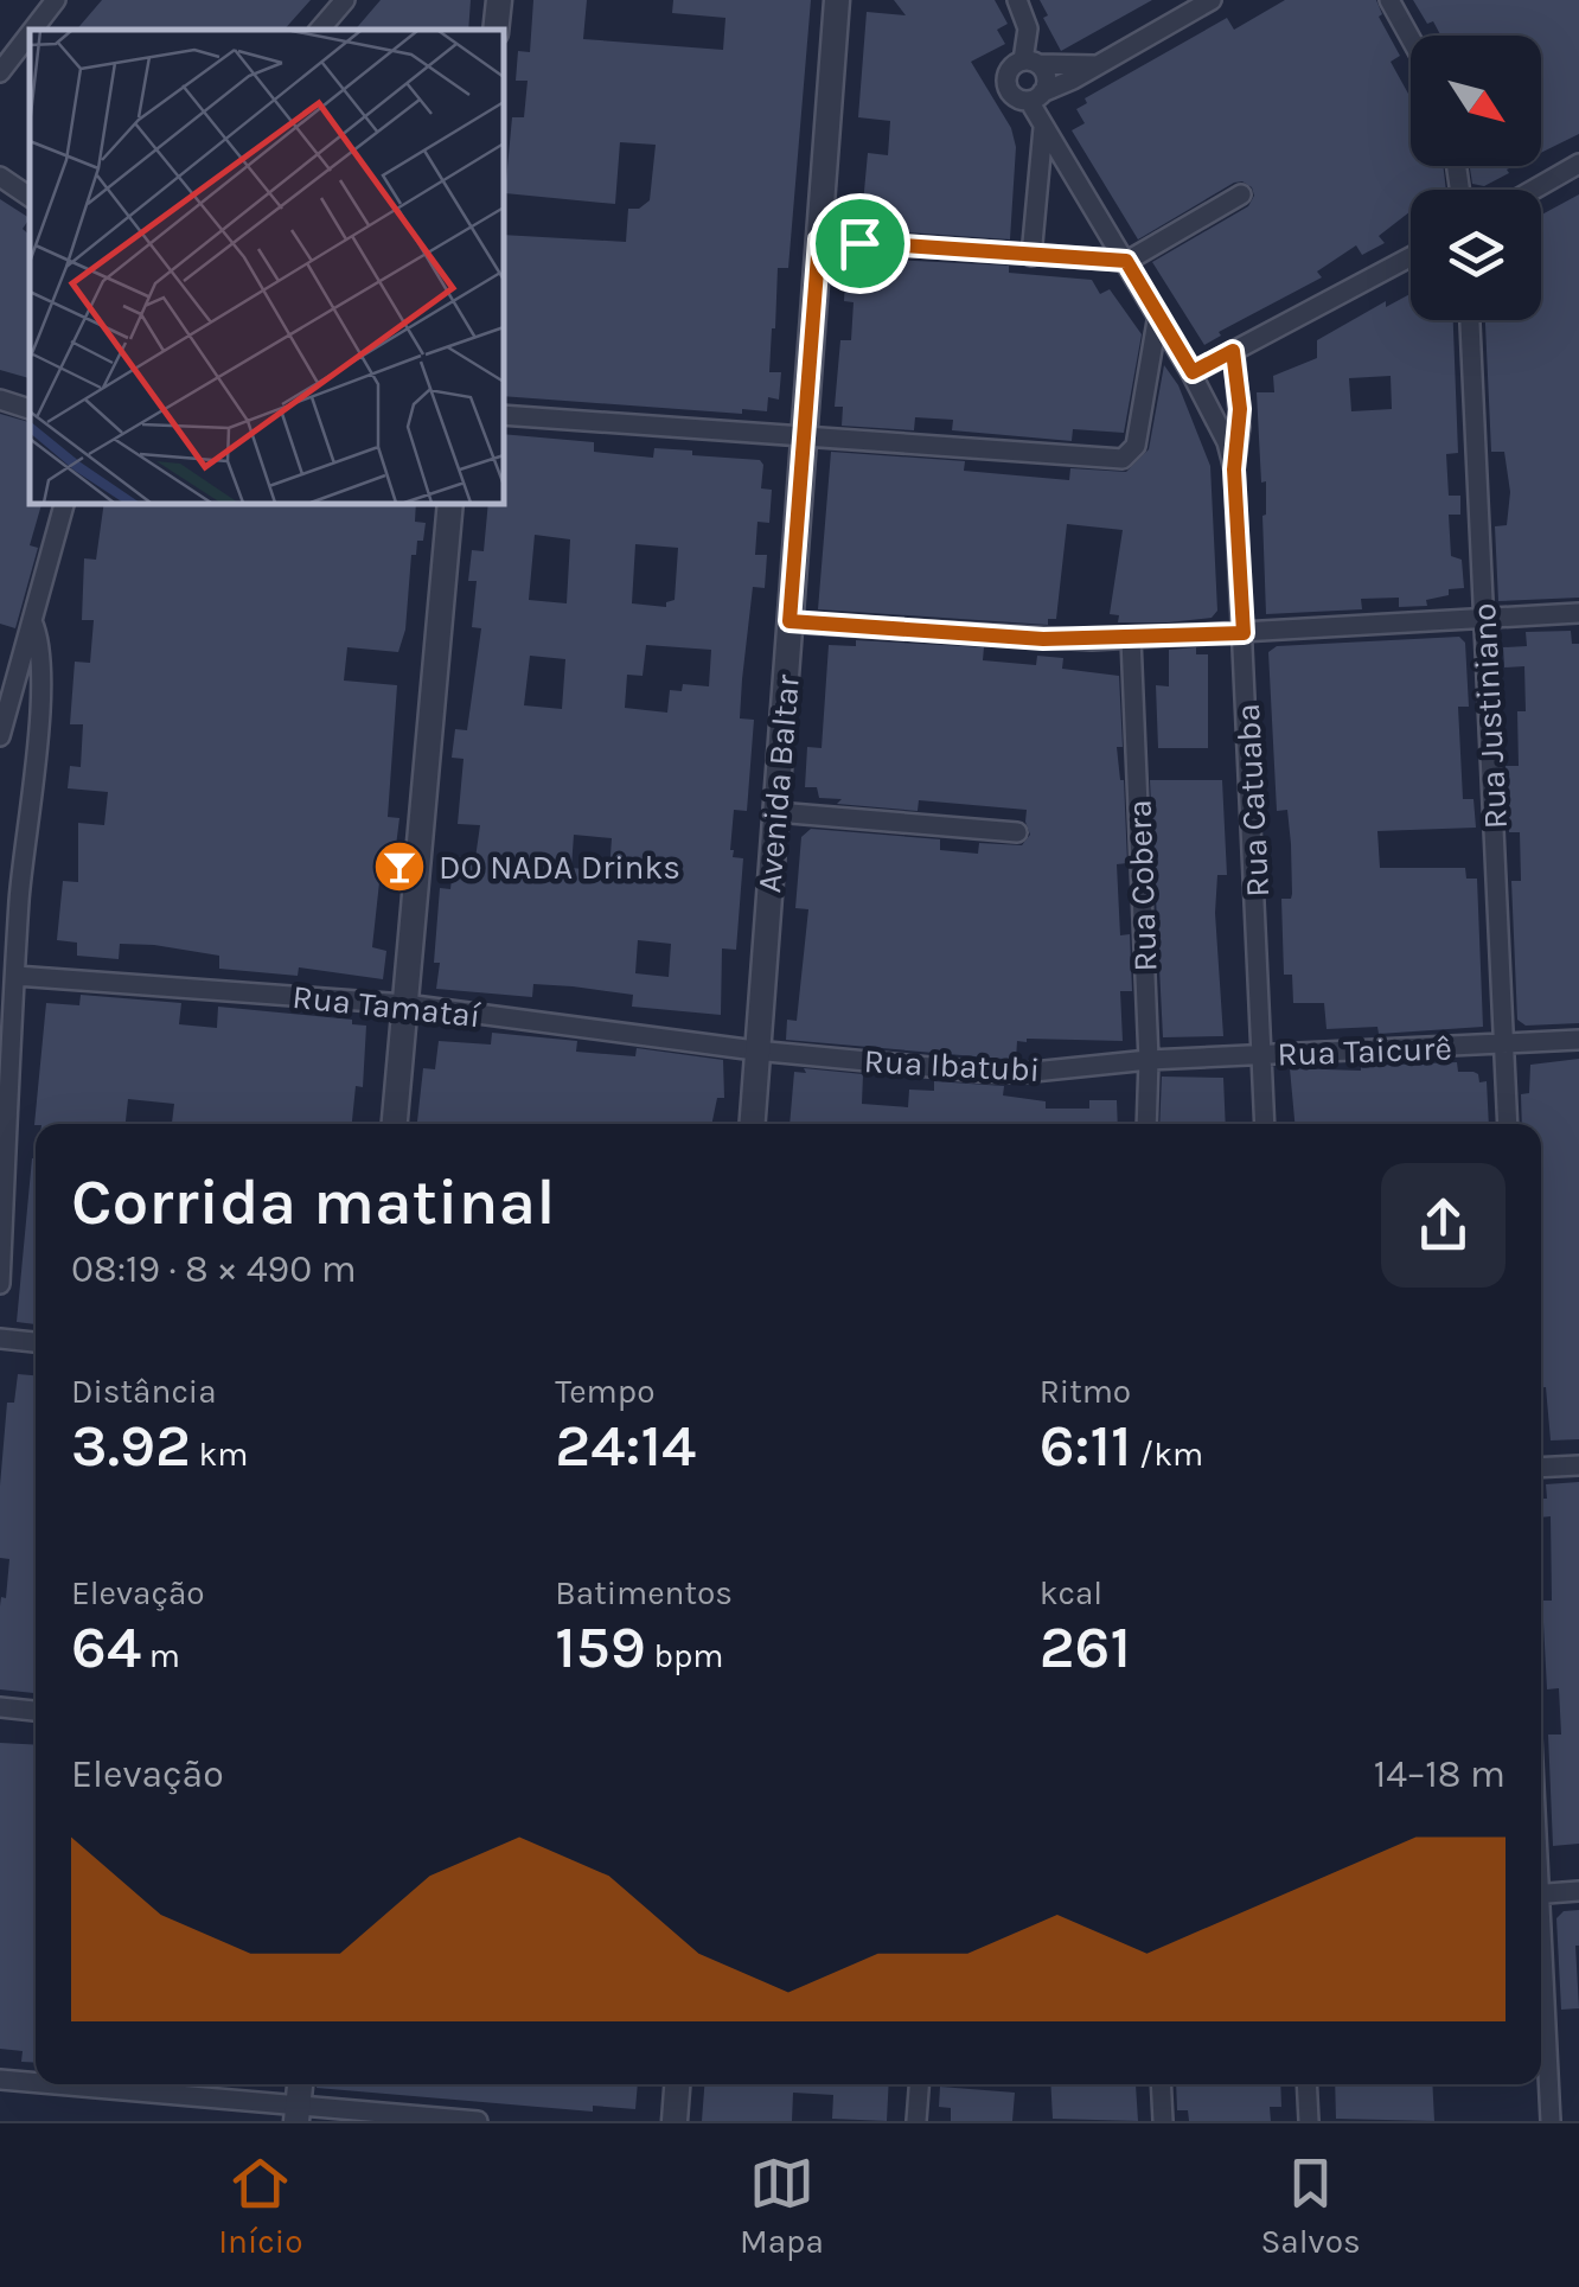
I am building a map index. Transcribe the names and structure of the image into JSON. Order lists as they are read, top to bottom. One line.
{"streets":{"street":["Rua Justiniano","Avenida Baltar","Rua Catuaba","Rua Cobera","Rua Tamataí","Rua Taicurê","Rua Ibatubi"]},"crossings":[["Rua Justiniano","Rua Taicurê"],["Avenida Baltar","Rua Tamataí"],["Avenida Baltar","Rua Ibatubi"],["Rua Catuaba","Rua Taicurê"],["Rua Cobera","Rua Taicurê"],["Rua Cobera","Rua Ibatubi"],["Rua Tamataí","Rua Ibatubi"],["Rua Taicurê","Rua Ibatubi"]],"places":{"bar":["DO NADA Drinks"]},"north":"bottom right","page":{"heading":["Corrida matinal","08:19 · 8 × 490 m"],"stats":[["Distância","3.92 km"],["Tempo","24:14"],["Ritmo","6:11 /km"],["Elevação","64 m"],["Batimentos","159 bpm"],["kcal","261"]],"chart":["Elevação","14–18 m"],"tabs":["Início","Mapa","Salvos"]}}
